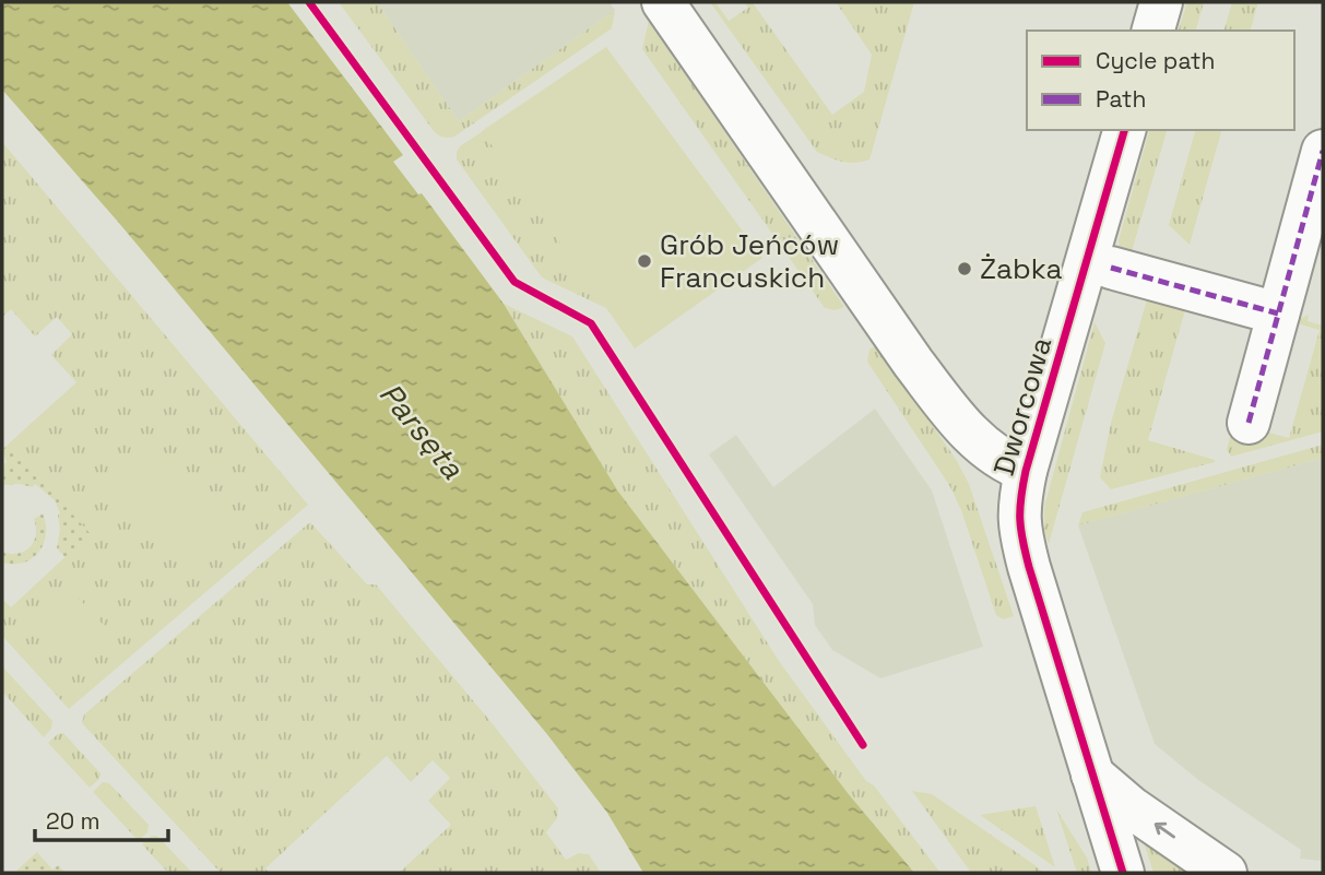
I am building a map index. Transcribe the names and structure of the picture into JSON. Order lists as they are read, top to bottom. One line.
{"streets":{"street":["Dworcowa"]},"water":["Parsęta"],"places":["Grób Jeńców Francuskich","Żabka"],"legend":["Cycle path","Path"],"scale_bar":"20 m"}
